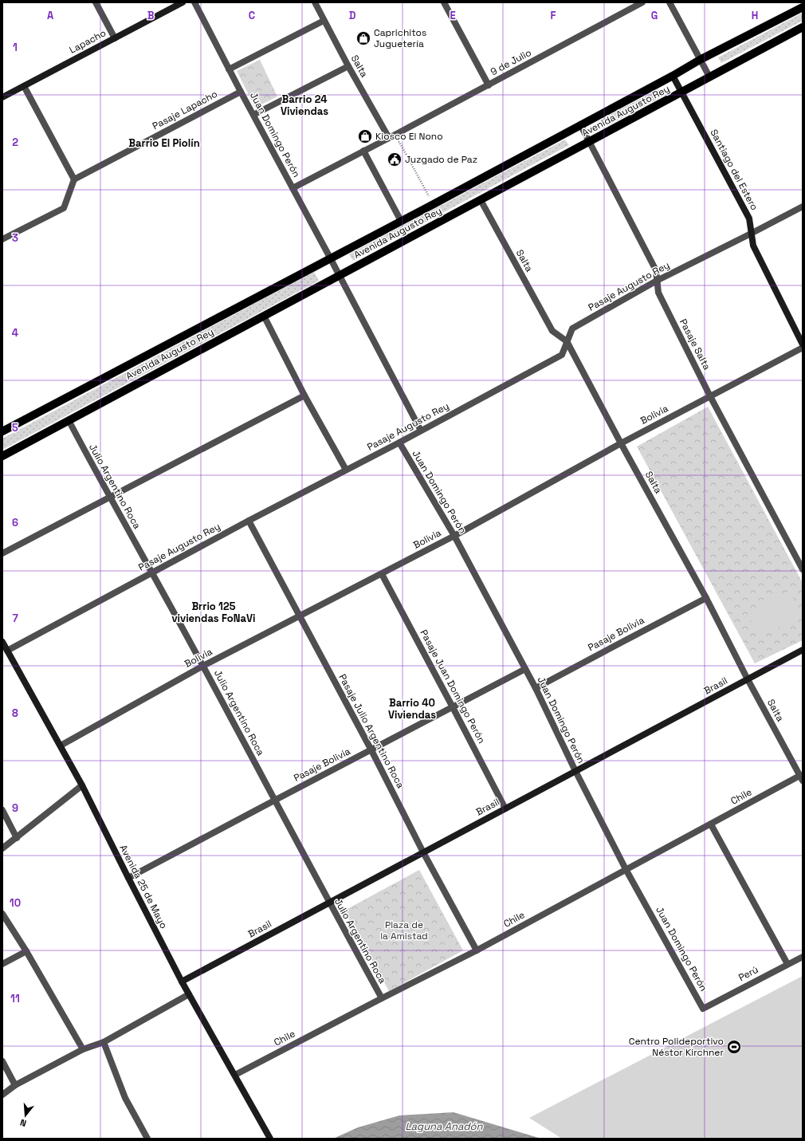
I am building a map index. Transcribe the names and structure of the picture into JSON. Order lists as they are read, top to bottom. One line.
{"streets":{"main road":["Avenida Augusto Rey"],"street":["Lapacho","9 de Julio","Salta","Pasaje Lapacho","Juan Domingo Perón","Santiago del Estero","Pasaje Augusto Rey","Pasaje Salta","Bolivia","Julio Argentino Roca","Pasaje Bolivia","Brasil","Pasaje Juan Domingo Perón","Pasaje Julio Argentino Roca","Chile","Avenida 25 de Mayo","Perú"]},"crossings":[["9 de Julio","Salta"],["9 de Julio","Juan Domingo Perón"],["Salta","Avenida Augusto Rey"],["Salta","Pasaje Augusto Rey"],["Salta","Bolivia"],["Salta","Pasaje Bolivia"],["Salta","Brasil"],["Salta","Chile"],["Pasaje Lapacho","Juan Domingo Perón"],["Avenida Augusto Rey","Juan Domingo Perón"],["Avenida Augusto Rey","Santiago del Estero"],["Avenida Augusto Rey","Pasaje Salta"],["Avenida Augusto Rey","Julio Argentino Roca"],["Juan Domingo Perón","Pasaje Augusto Rey"],["Juan Domingo Perón","Bolivia"],["Juan Domingo Perón","Pasaje Bolivia"],["Juan Domingo Perón","Brasil"],["Juan Domingo Perón","Chile"],["Juan Domingo Perón","Perú"],["Santiago del Estero","Pasaje Augusto Rey"],["Pasaje Augusto Rey","Pasaje Salta"],["Pasaje Augusto Rey","Julio Argentino Roca"],["Pasaje Augusto Rey","Pasaje Julio Argentino Roca"],["Pasaje Augusto Rey","Avenida 25 de Mayo"],["Pasaje Salta","Bolivia"],["Bolivia","Julio Argentino Roca"],["Bolivia","Pasaje Juan Domingo Perón"],["Bolivia","Pasaje Julio Argentino Roca"],["Bolivia","Avenida 25 de Mayo"],["Julio Argentino Roca","Pasaje Bolivia"],["Julio Argentino Roca","Brasil"],["Julio Argentino Roca","Chile"],["Pasaje Bolivia","Pasaje Juan Domingo Perón"],["Pasaje Bolivia","Pasaje Julio Argentino Roca"],["Pasaje Bolivia","Avenida 25 de Mayo"],["Brasil","Pasaje Juan Domingo Perón"],["Brasil","Pasaje Julio Argentino Roca"],["Brasil","Avenida 25 de Mayo"],["Pasaje Julio Argentino Roca","Chile"],["Chile","Avenida 25 de Mayo"]],"districts":["Barrio 24 Viviendas","Barrio El Piolín","Brrio 125 viviendas FoNaVi","Barrio 40 Viviendas"],"water":["Laguna Anadón"],"parks":["Plaza de la Amistad"],"places":{"shop":["Caprichitos Juguetería","Kiosco El Nono"],"public building":["Juzgado de Paz"],"sports":["Centro Polideportivo Néstor Kirchner"]},"north":"bottom","grid":{"columns":["A","B","C","D","E","F","G","H"],"rows":["1","2","3","4","5","6","7","8","9","10","11"]}}
